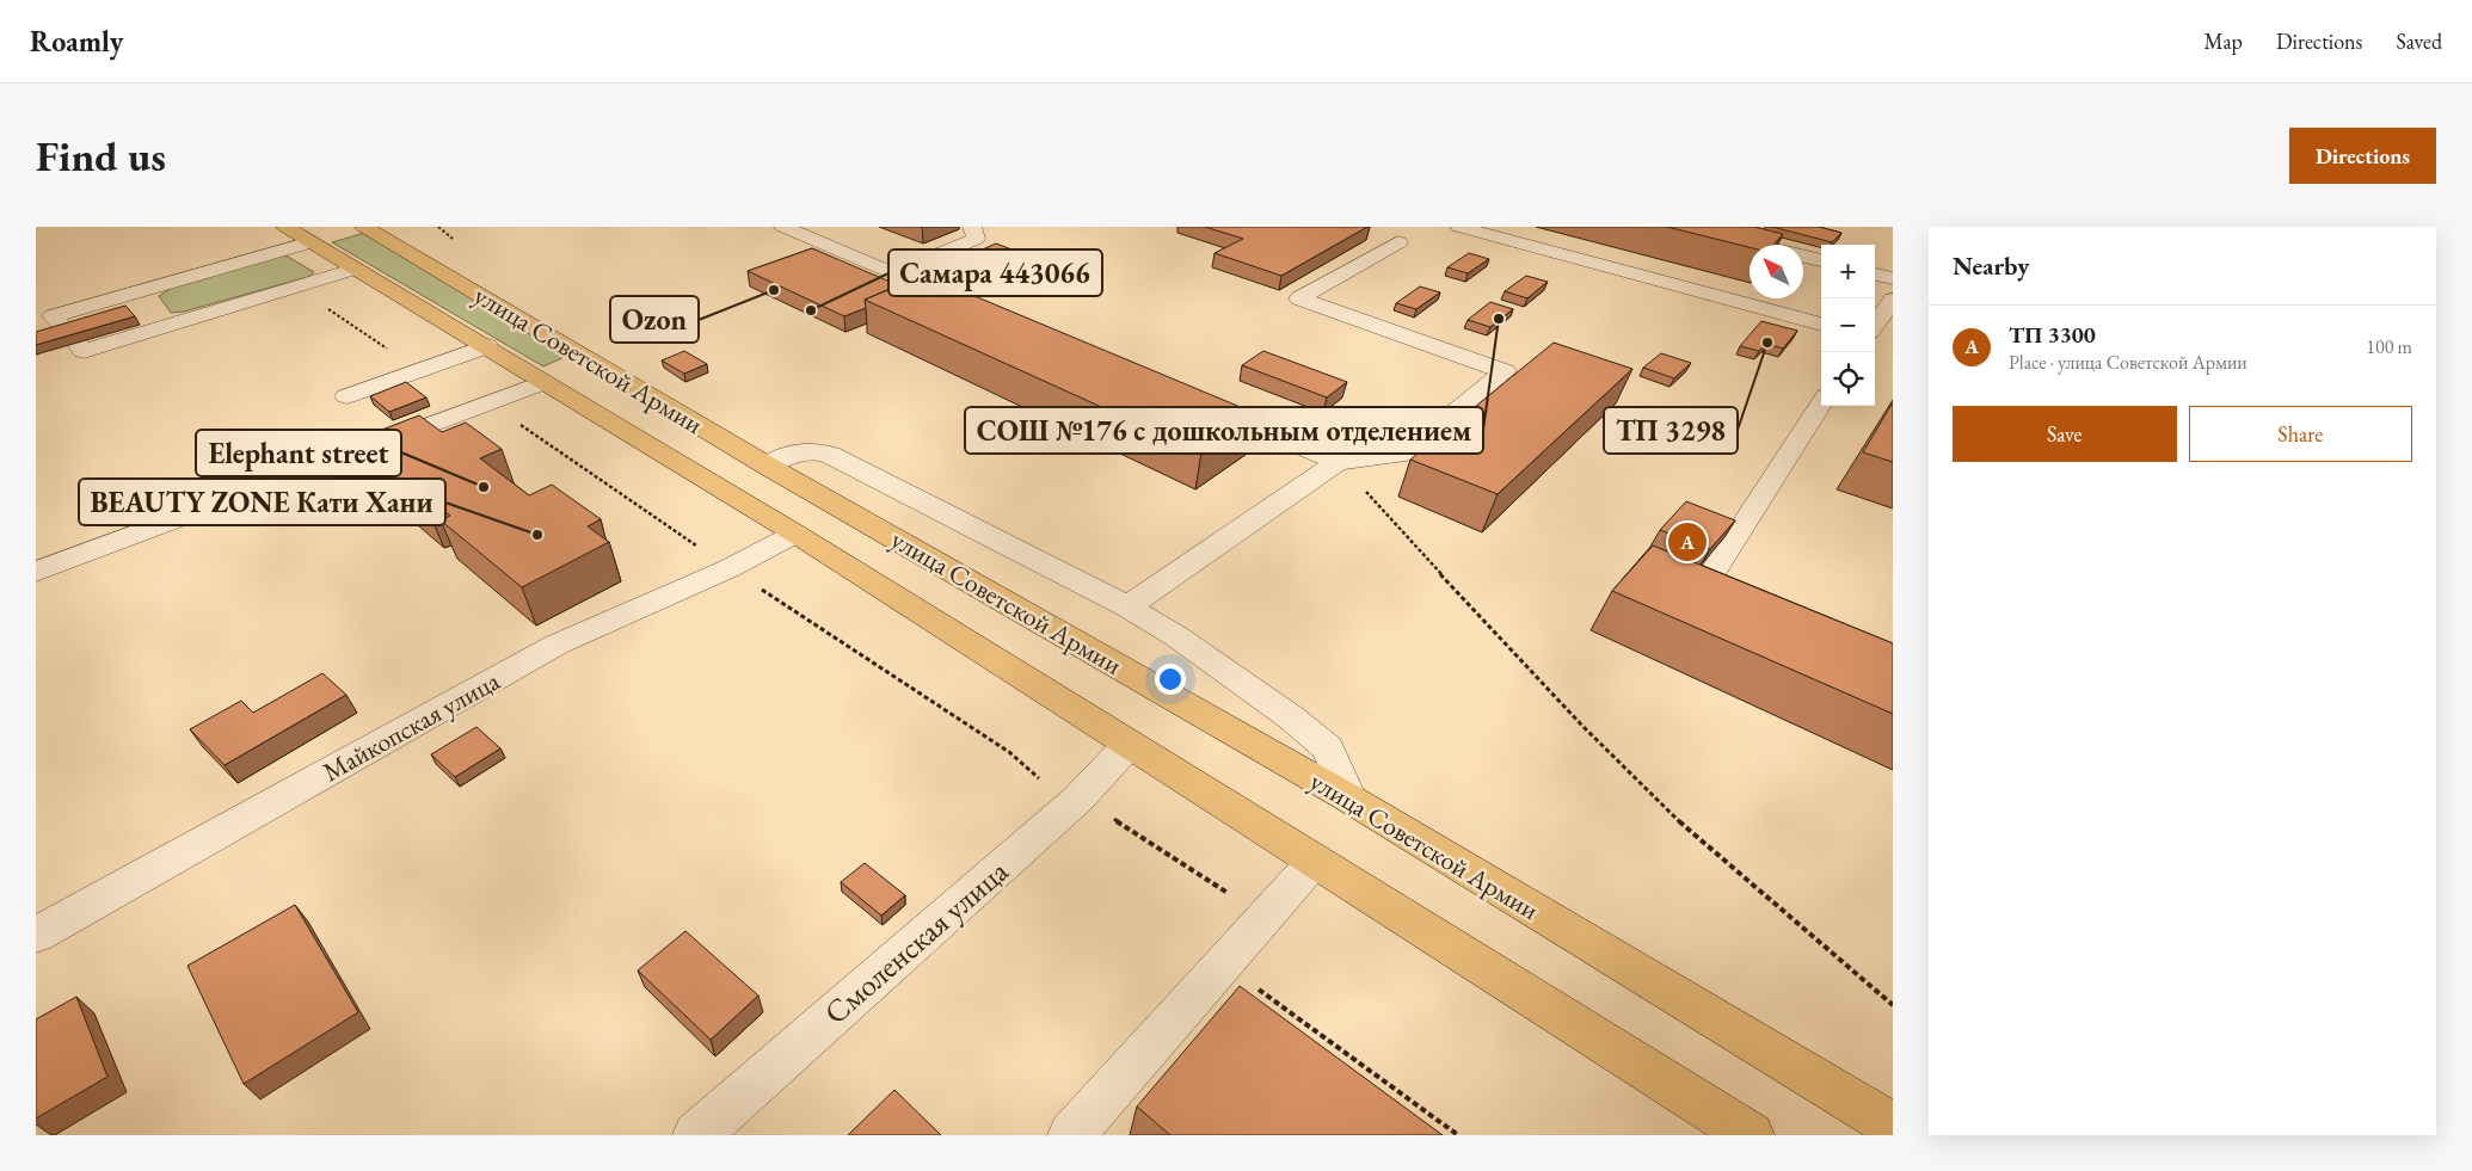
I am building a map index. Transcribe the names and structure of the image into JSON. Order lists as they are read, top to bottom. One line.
{"streets":{"main road":["улица Советской Армии"],"street":["Майкопская улица","Смоленская улица"]},"crossings":[["улица Советской Армии","Майкопская улица"],["улица Советской Армии","Смоленская улица"]],"places":["Ozon","Самара 443066","СОШ №176 с дошкольным отделением","ТП 3298","Elephant street","BEAUTY ZONE Кати Хани"],"north":"top left","page":{"header":"Roamly","nav":["Map","Directions","Saved"],"buttons":["Directions",["Save","Share"]],"title":"Find us","heading":"Nearby","map_buttons":["+","−"],"list":[{"mark":"A","name":"ТП 3300","note":"Place · улица Советской Армии","value":"100 m"}],"pins":"A"}}
